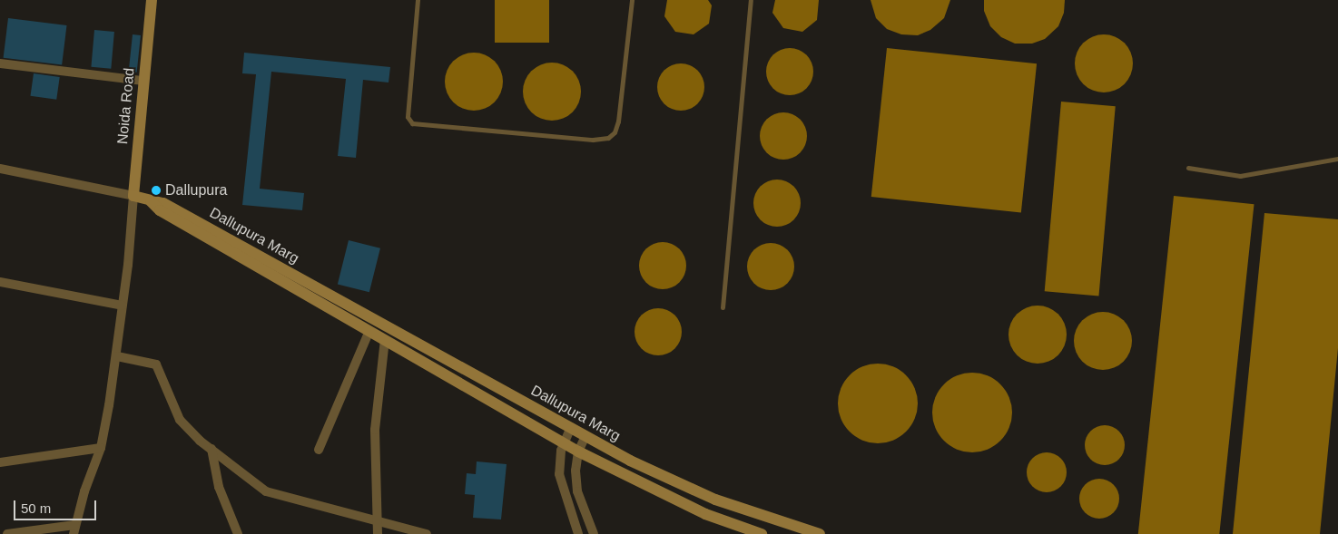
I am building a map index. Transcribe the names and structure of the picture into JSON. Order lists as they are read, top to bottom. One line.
{"streets":{"main road":["Noida Road","Dallupura Marg"]},"places":["Dallupura"],"scale_bar":"50 m"}
